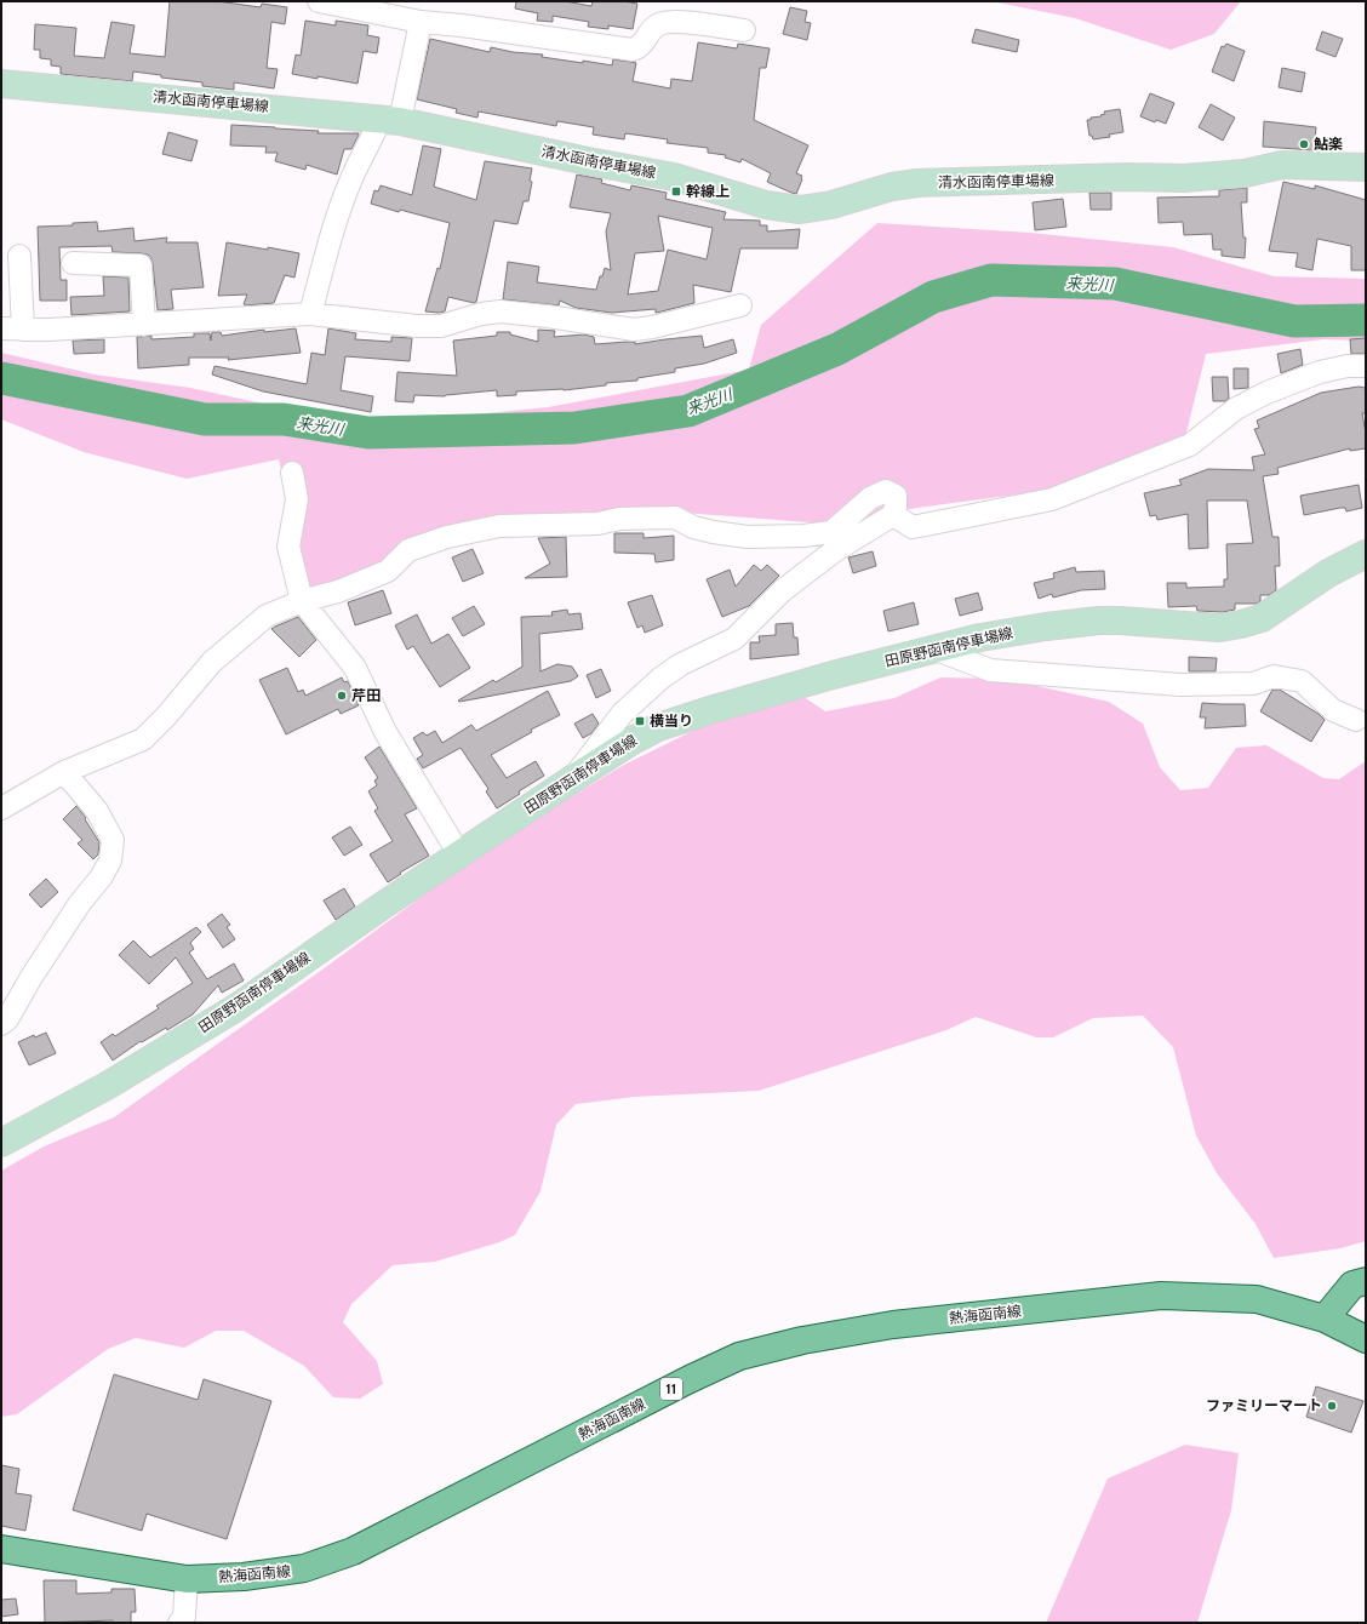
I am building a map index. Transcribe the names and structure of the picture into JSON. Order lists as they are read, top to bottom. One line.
{"streets":{"main road":["清水函南停車場線","田原野函南停車場線","熱海函南線","11"]},"water":["来光川"],"places":{"other":["鮎楽","芹田","ファミリーマート"],"transit":["幹線上","横当り"]}}
